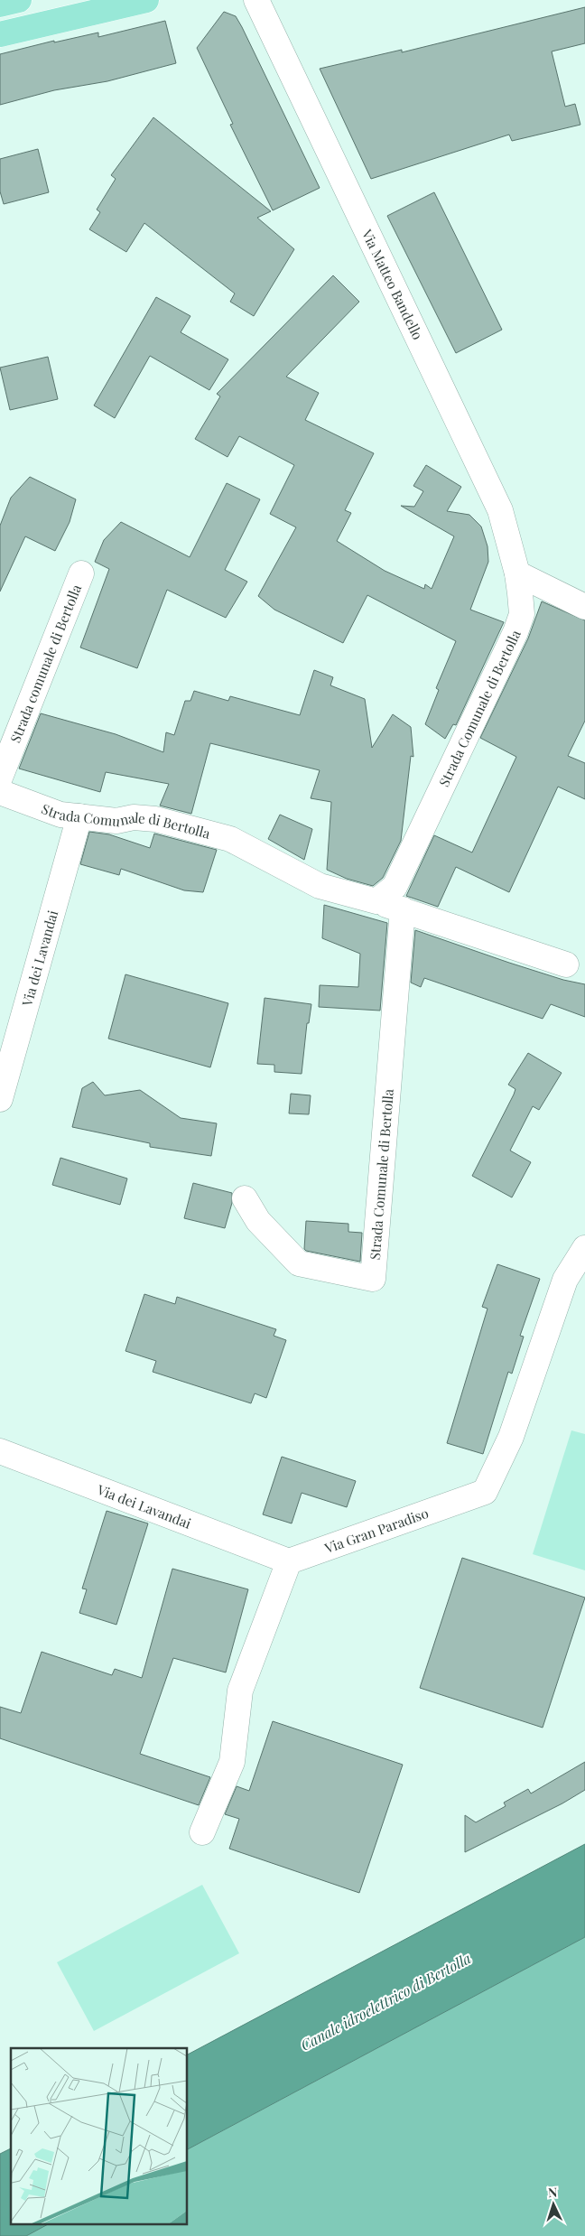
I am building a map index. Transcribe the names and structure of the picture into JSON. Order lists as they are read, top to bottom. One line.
{"streets":{"street":["Via Matteo Bandello","Strada comunale di Bertolla","Strada Comunale di Bertolla","Via dei Lavandai","Via Gran Paradiso"]},"crossings":[["Via Matteo Bandello","Strada Comunale di Bertolla"],["Strada Comunale di Bertolla","Via dei Lavandai"],["Via dei Lavandai","Via Gran Paradiso"]],"water":["Canale idroelettrico di Bertolla"],"north":"top"}
